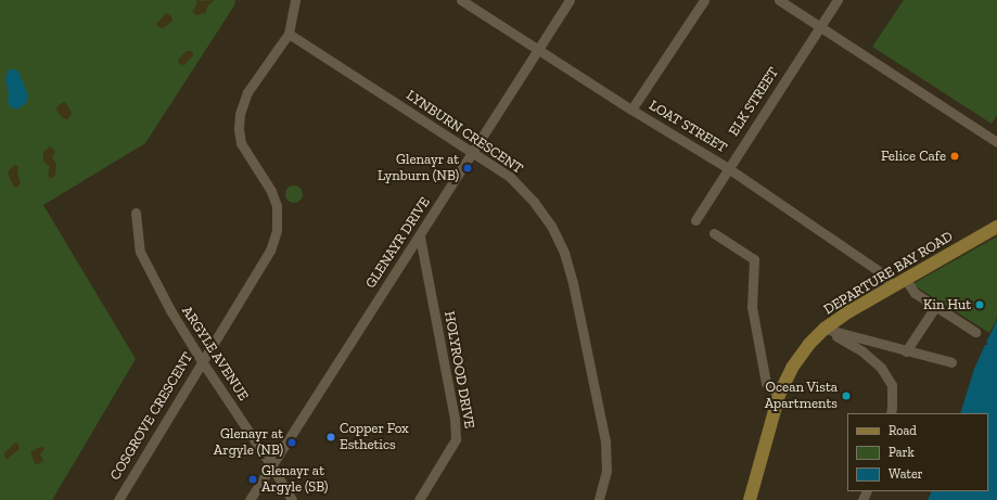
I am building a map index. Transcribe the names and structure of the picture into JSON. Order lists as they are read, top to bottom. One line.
{"streets":{"main road":["DEPARTURE BAY ROAD"],"street":["ELK STREET","LOAT STREET","LYNBURN CRESCENT","GLENAYR DRIVE","ARGYLE AVENUE","HOLYROOD DRIVE","COSGROVE CRESCENT"]},"crossings":[["ELK STREET","LOAT STREET"],["LOAT STREET","GLENAYR DRIVE"],["LOAT STREET","DEPARTURE BAY ROAD"],["LYNBURN CRESCENT","GLENAYR DRIVE"],["LYNBURN CRESCENT","COSGROVE CRESCENT"],["GLENAYR DRIVE","ARGYLE AVENUE"],["GLENAYR DRIVE","HOLYROOD DRIVE"],["ARGYLE AVENUE","COSGROVE CRESCENT"]],"places":["Felice Cafe","Glenayr at Lynburn (NB)","Kin Hut","Ocean Vista Apartments","Copper Fox Esthetics","Glenayr at Argyle (NB)","Glenayr at Argyle (SB)"],"legend":["Road","Park","Water"]}
